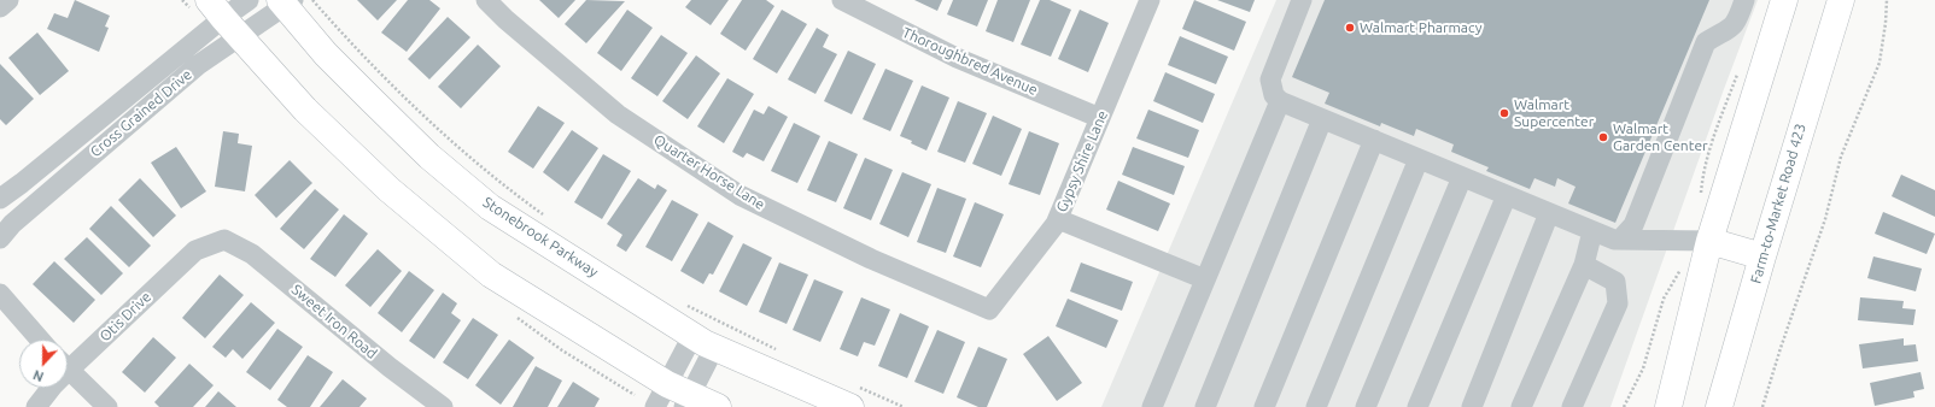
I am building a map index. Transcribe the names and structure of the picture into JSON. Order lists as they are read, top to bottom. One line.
{"streets":{"main road":["Farm-to-Market Road 423","Stonebrook Parkway"],"street":["Thoroughbred Avenue","Cross Grained Drive","Gypsy Shire Lane","Quarter Horse Lane","Otis Drive","Sweet Iron Road"]},"crossings":[["Thoroughbred Avenue","Gypsy Shire Lane"],["Cross Grained Drive","Stonebrook Parkway"],["Gypsy Shire Lane","Quarter Horse Lane"],["Otis Drive","Sweet Iron Road"]],"places":["Walmart Pharmacy","Walmart Supercenter","Walmart Garden Center"],"north":"bottom"}
